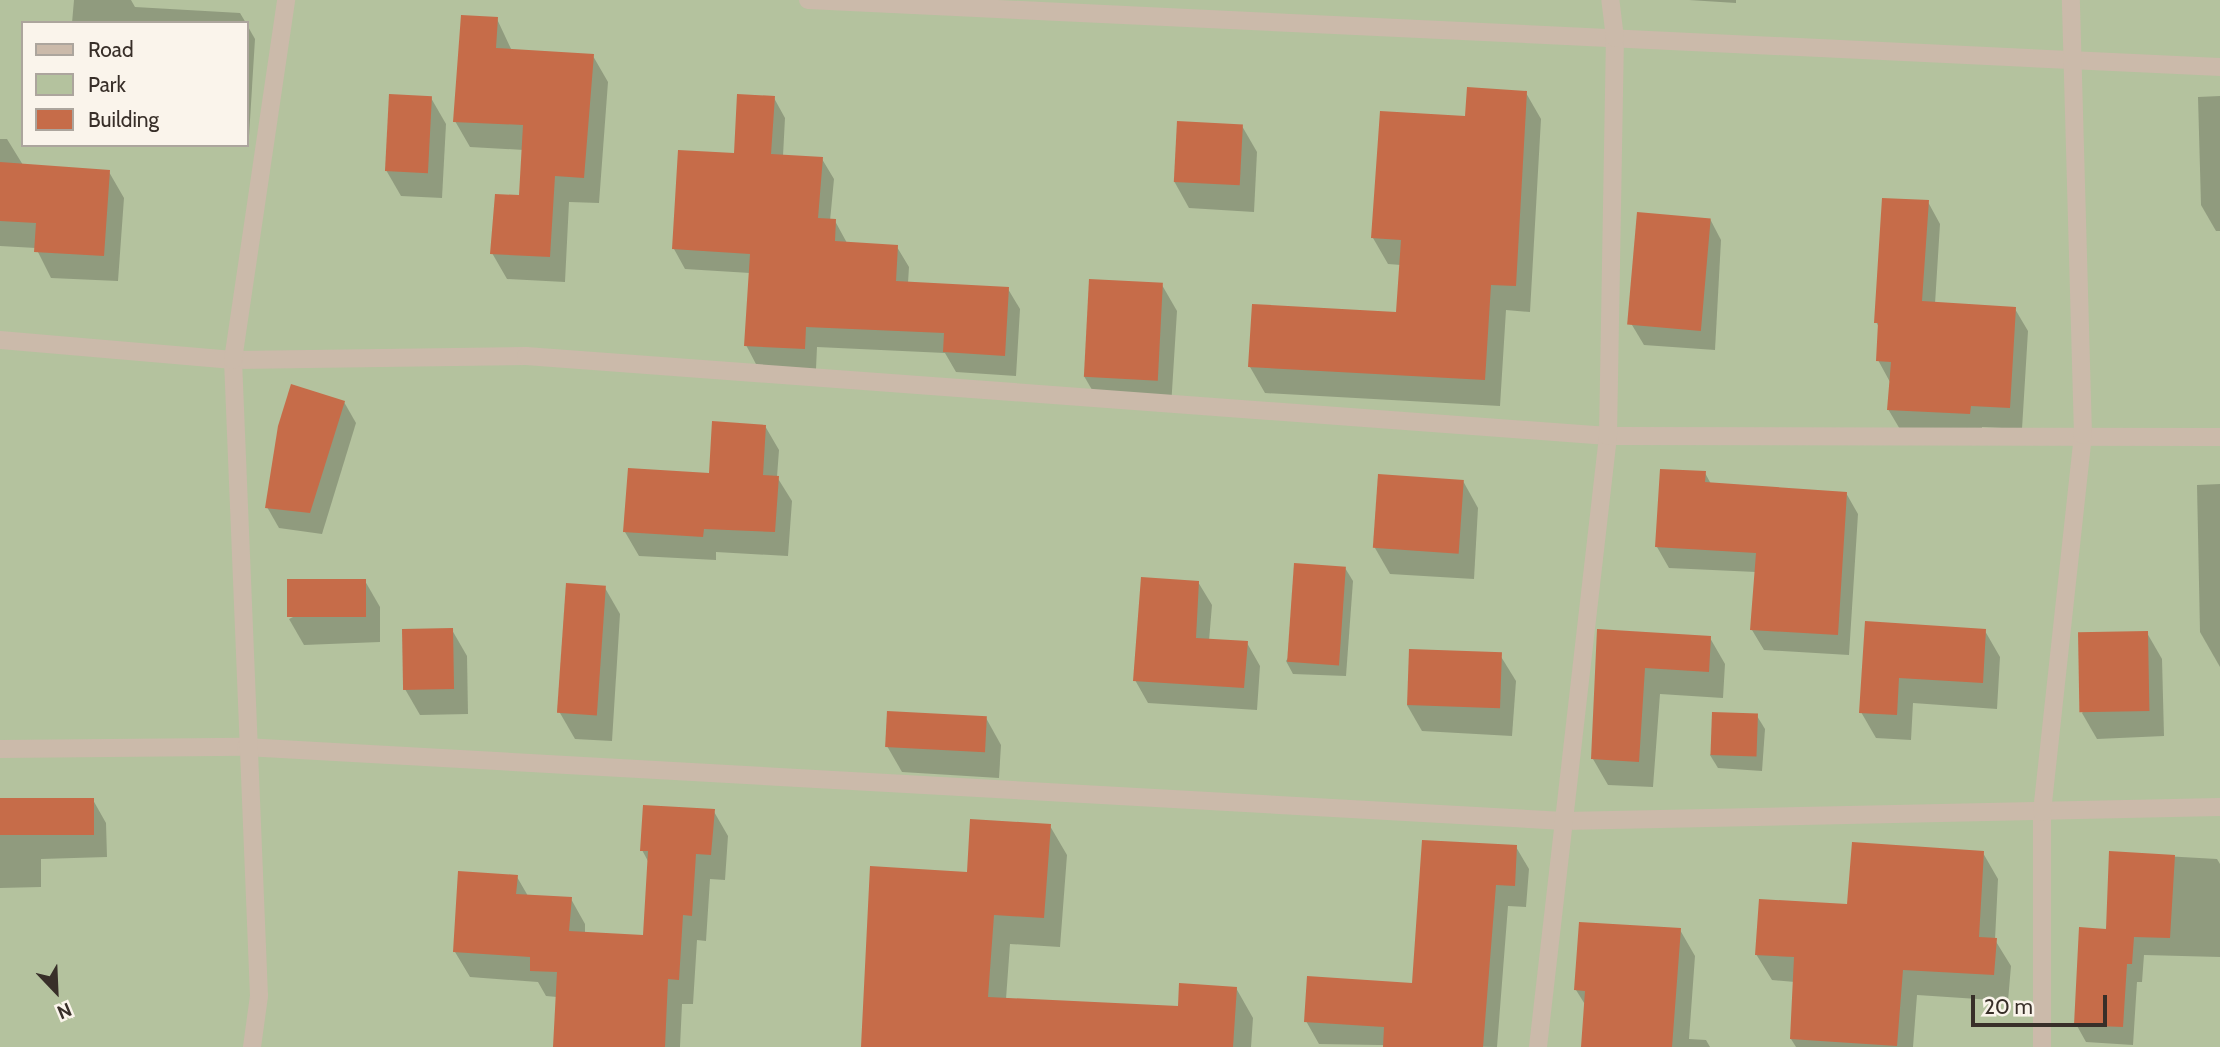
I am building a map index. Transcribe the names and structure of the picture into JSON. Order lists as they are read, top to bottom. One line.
{"legend":["Road","Park","Building"],"scale_bar":"20 m","north":"bottom right"}
